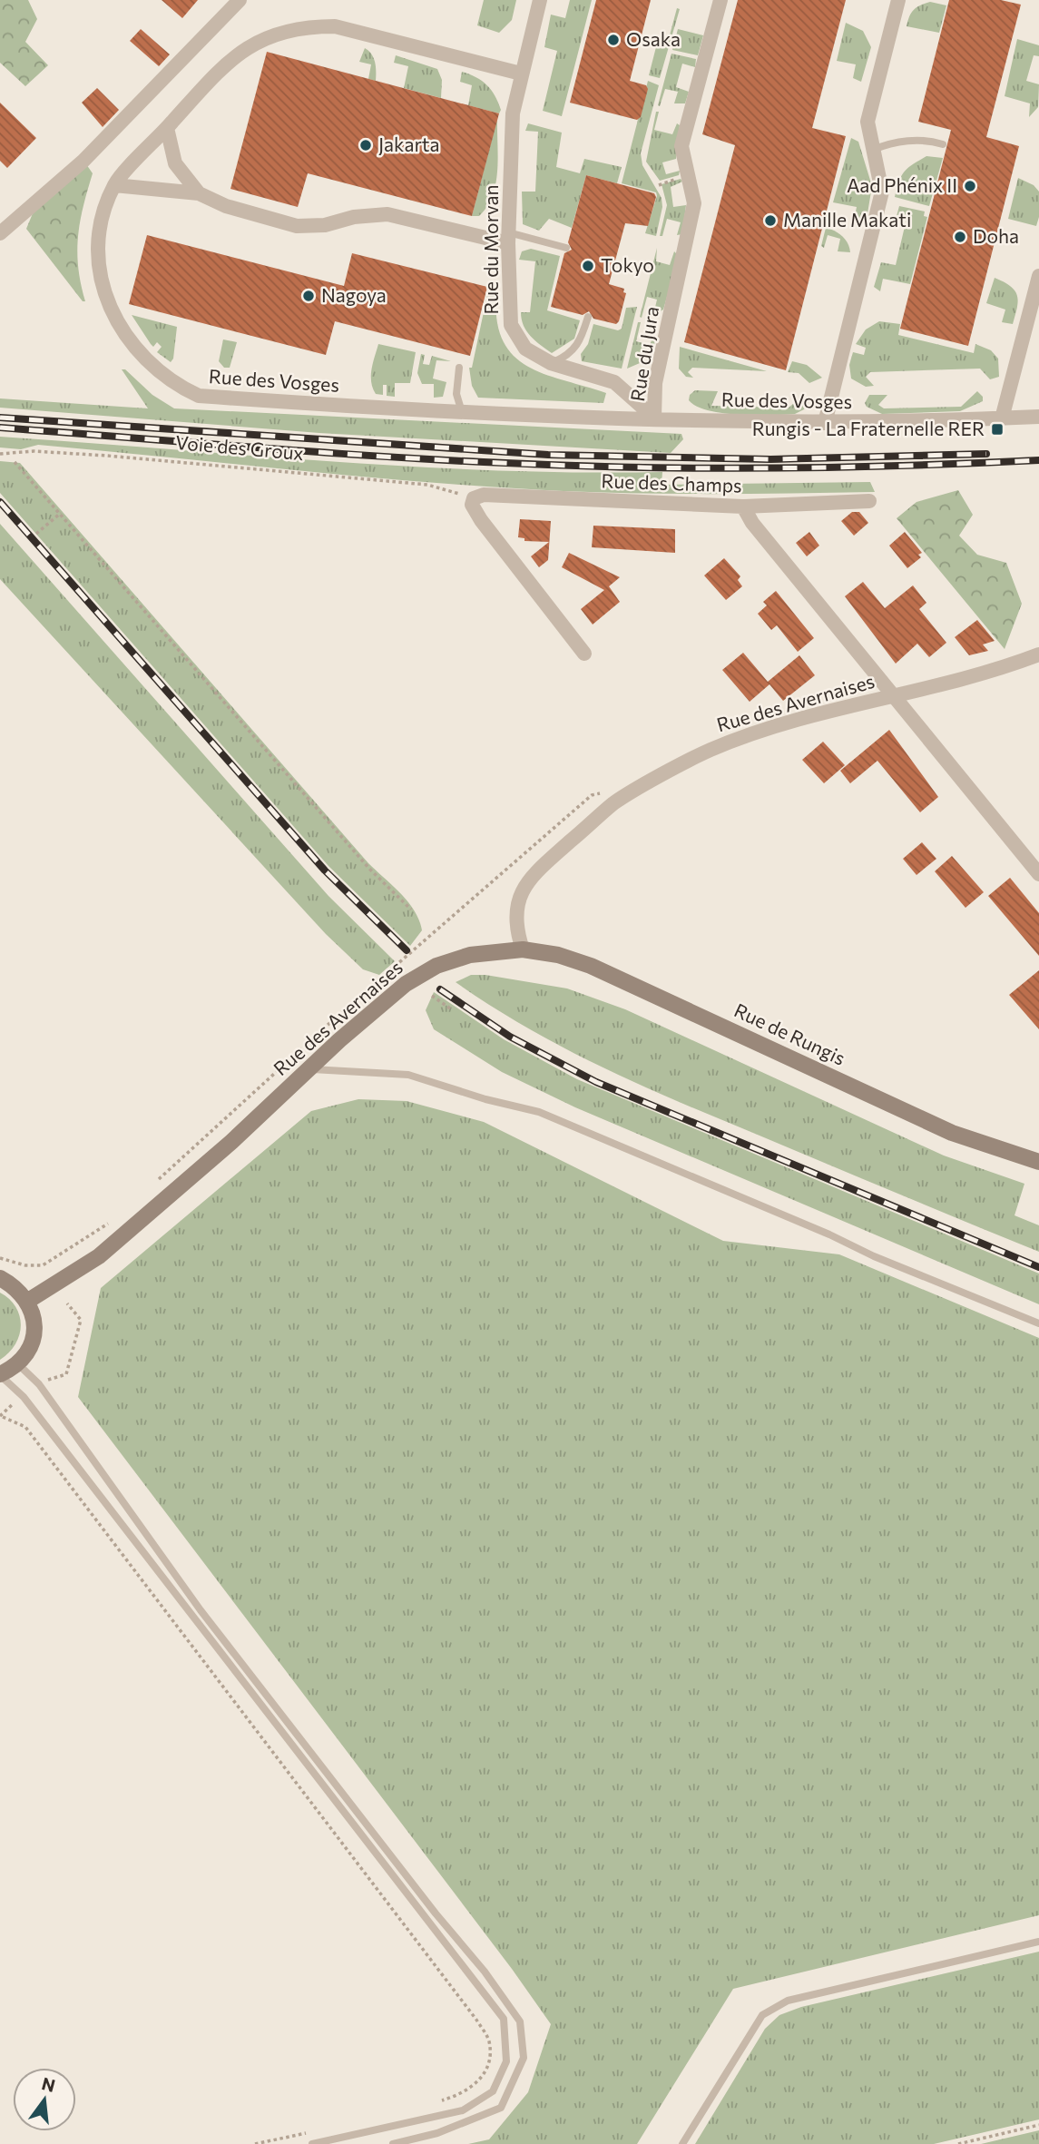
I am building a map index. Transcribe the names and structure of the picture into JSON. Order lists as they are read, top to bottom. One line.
{"streets":{"main road":["Rue des Avernaises","Rue de Rungis"],"street":["Rue du Morvan","Rue du Jura","Rue des Vosges","Rue des Champs"],"path":["Voie des Groux"]},"crossings":[["Rue du Morvan","Rue du Jura"],["Rue du Morvan","Rue des Vosges"],["Rue du Jura","Rue des Vosges"],["Voie des Groux","Rue des Champs"],["Rue des Avernaises","Rue de Rungis"]],"places":{"other":["Osaka","Jakarta","Aad Phénix II","Manille Makati","Doha","Tokyo","Nagoya"],"transit":["Rungis - La Fraternelle RER"]},"north":"top"}
